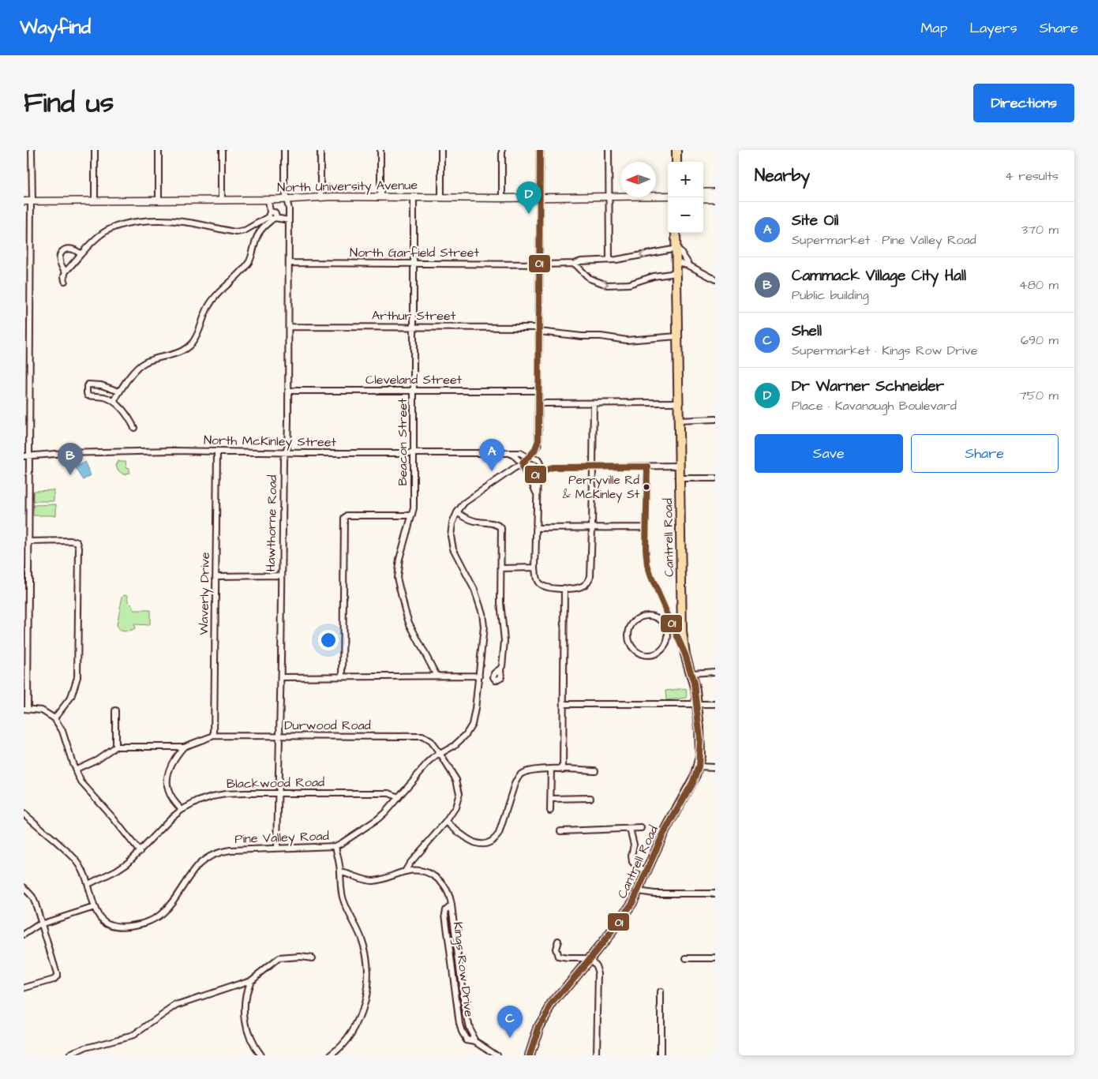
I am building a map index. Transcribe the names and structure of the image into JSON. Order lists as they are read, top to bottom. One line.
{"streets":{"main road":["Cantrell Road"],"street":["North University Avenue","North Garfield Street","Arthur Street","Cleveland Street","North McKinley Street","Beacon Street","Hawthorne Road","Waverly Drive","Durwood Road","Blackwood Road","Pine Valley Road","Kings Row Drive"]},"crossings":[["North University Avenue","Beacon Street"],["North University Avenue","Hawthorne Road"],["North Garfield Street","Beacon Street"],["North Garfield Street","Hawthorne Road"],["North Garfield Street","Cantrell Road"],["Arthur Street","Beacon Street"],["Arthur Street","Hawthorne Road"],["Arthur Street","Cantrell Road"],["Cleveland Street","Beacon Street"],["Cleveland Street","Hawthorne Road"],["North McKinley Street","Beacon Street"],["North McKinley Street","Hawthorne Road"],["North McKinley Street","Waverly Drive"],["North McKinley Street","Pine Valley Road"],["Hawthorne Road","Durwood Road"],["Hawthorne Road","Blackwood Road"],["Hawthorne Road","Pine Valley Road"],["Waverly Drive","Durwood Road"],["Durwood Road","Pine Valley Road"],["Durwood Road","Kings Row Drive"],["Blackwood Road","Pine Valley Road"]],"places":["Perryville Rd & McKinley St"],"lines":["transit line 01"],"north":"left","page":{"header":"Wayfind","nav":["Map","Layers","Share"],"title":"Find us","buttons":["Directions",["Save","Share"]],"heading":["Nearby","4 results"],"map_buttons":["+","−"],"pins":["D","A","B","C"],"list":[{"mark":"A","name":"Site Oil","note":"Supermarket · Pine Valley Road","value":"370 m"},{"mark":"B","name":"Cammack Village City Hall","note":"Public building","value":"480 m"},{"mark":"C","name":"Shell","note":"Supermarket · Kings Row Drive","value":"690 m"},{"mark":"D","name":"Dr Warner Schneider","note":"Place · Kavanaugh Boulevard","value":"750 m"}]}}
